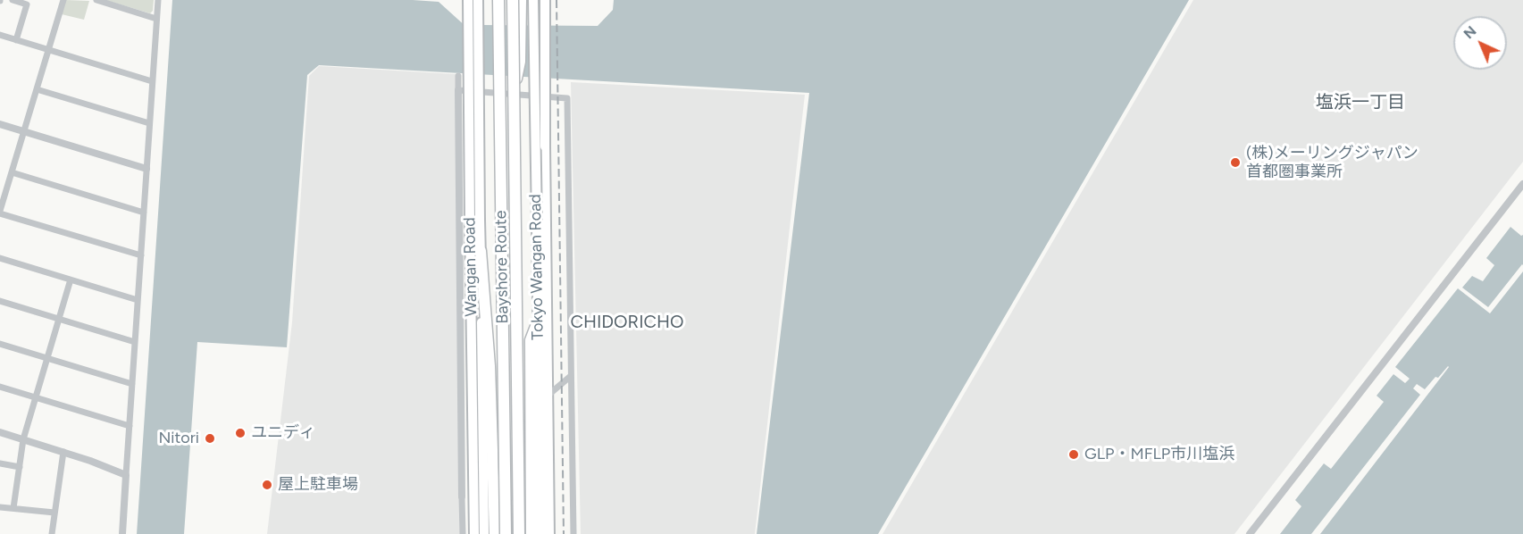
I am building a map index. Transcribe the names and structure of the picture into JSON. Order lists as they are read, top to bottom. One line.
{"streets":{"highway":["Wangan Road","Bayshore Route","Tokyo Wangan Road"]},"districts":["塩浜一丁目","CHIDORICHO"],"places":["(株)メーリングジャパン 首都圏事業所","ユニディ","Nitori","GLP・MFLP市川塩浜","屋上駐車場"],"north":"top left"}
